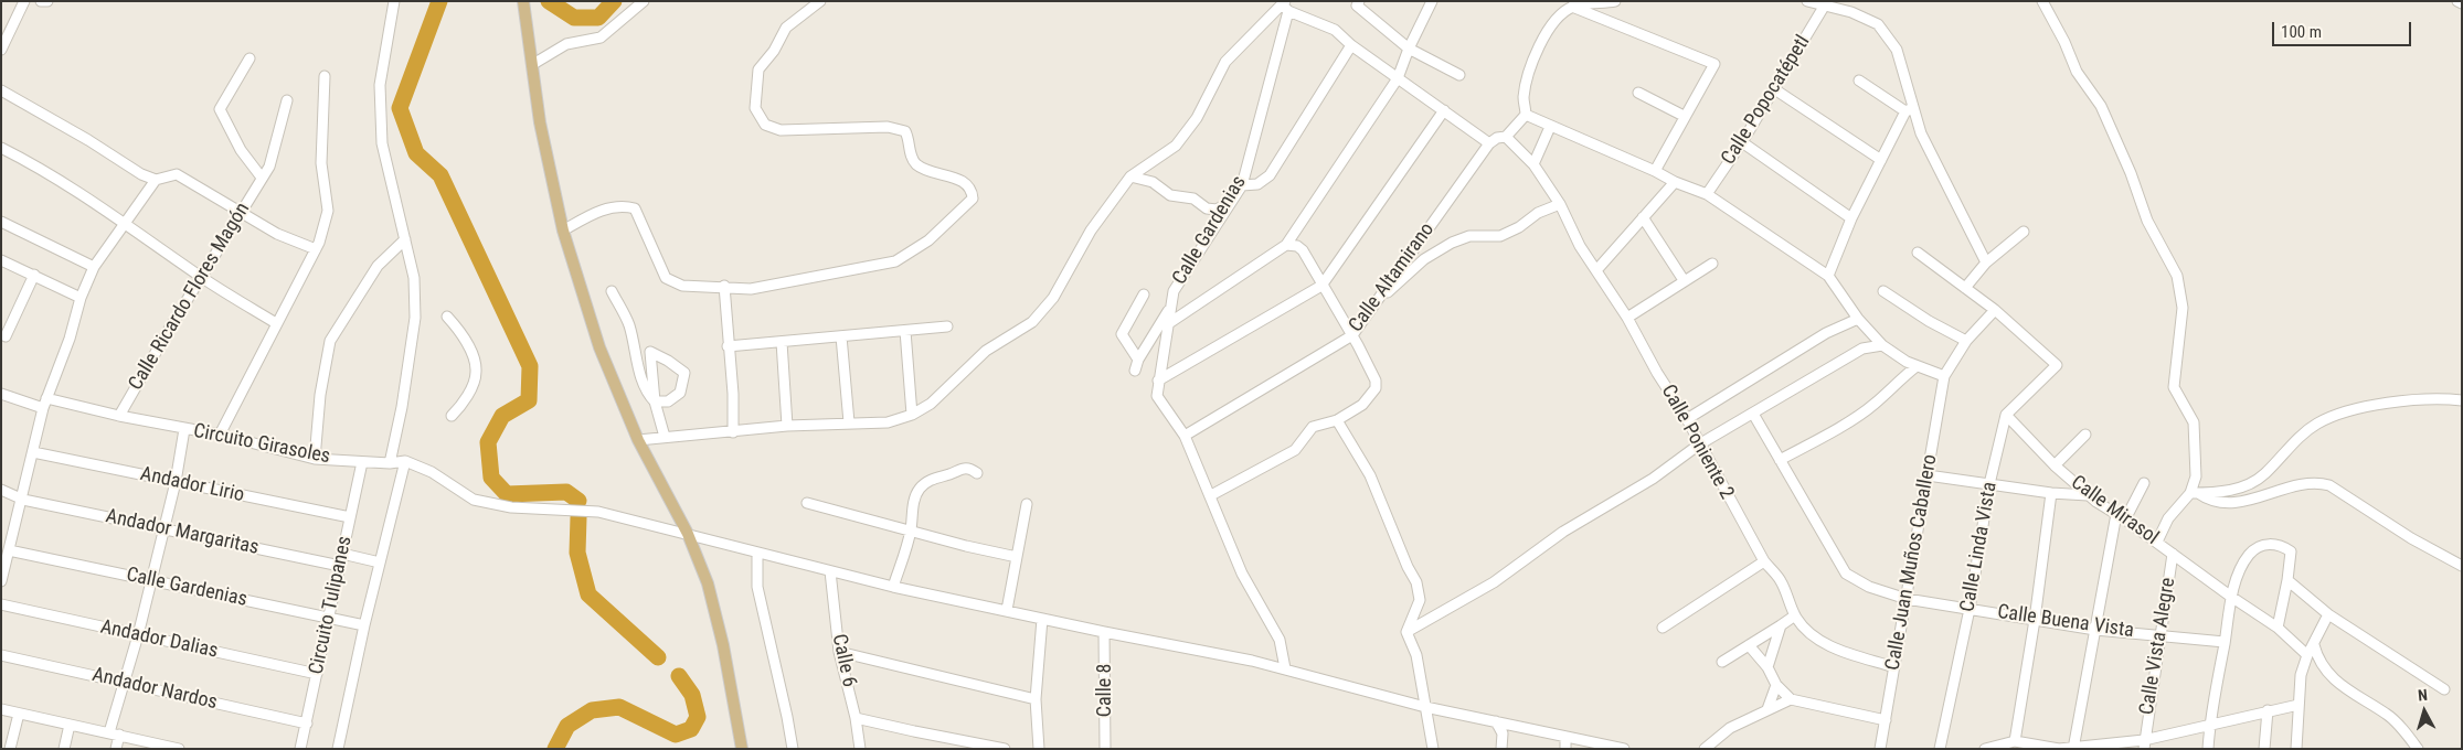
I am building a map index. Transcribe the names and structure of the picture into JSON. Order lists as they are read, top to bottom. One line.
{"streets":{"street":["Calle Popocatépetl","Calle Gardenias","Calle Altamirano","Calle Ricardo Flores Magón","Calle Poniente 2","Circuito Girasoles","Andador Lirio","Calle Mirasol","Andador Margaritas","Calle Linda Vista","Calle Juan Muños Caballero","Circuito Tulipanes","Calle Buena Vista","Andador Dalias","Calle Vista Alegre","Calle 6","Andador Nardos","Calle 8"]},"crossings":[["Calle Gardenias","Calle Altamirano"],["Calle Gardenias","Circuito Tulipanes"],["Calle Ricardo Flores Magón","Circuito Girasoles"],["Calle Poniente 2","Calle Juan Muños Caballero"],["Circuito Girasoles","Circuito Tulipanes"],["Andador Lirio","Circuito Tulipanes"],["Calle Mirasol","Calle Linda Vista"],["Calle Mirasol","Calle Vista Alegre"],["Andador Margaritas","Circuito Tulipanes"],["Calle Linda Vista","Calle Buena Vista"],["Calle Juan Muños Caballero","Calle Buena Vista"],["Circuito Tulipanes","Andador Dalias"],["Circuito Tulipanes","Andador Nardos"],["Calle Buena Vista","Calle Vista Alegre"]],"scale_bar":"100 m","north":"top"}
